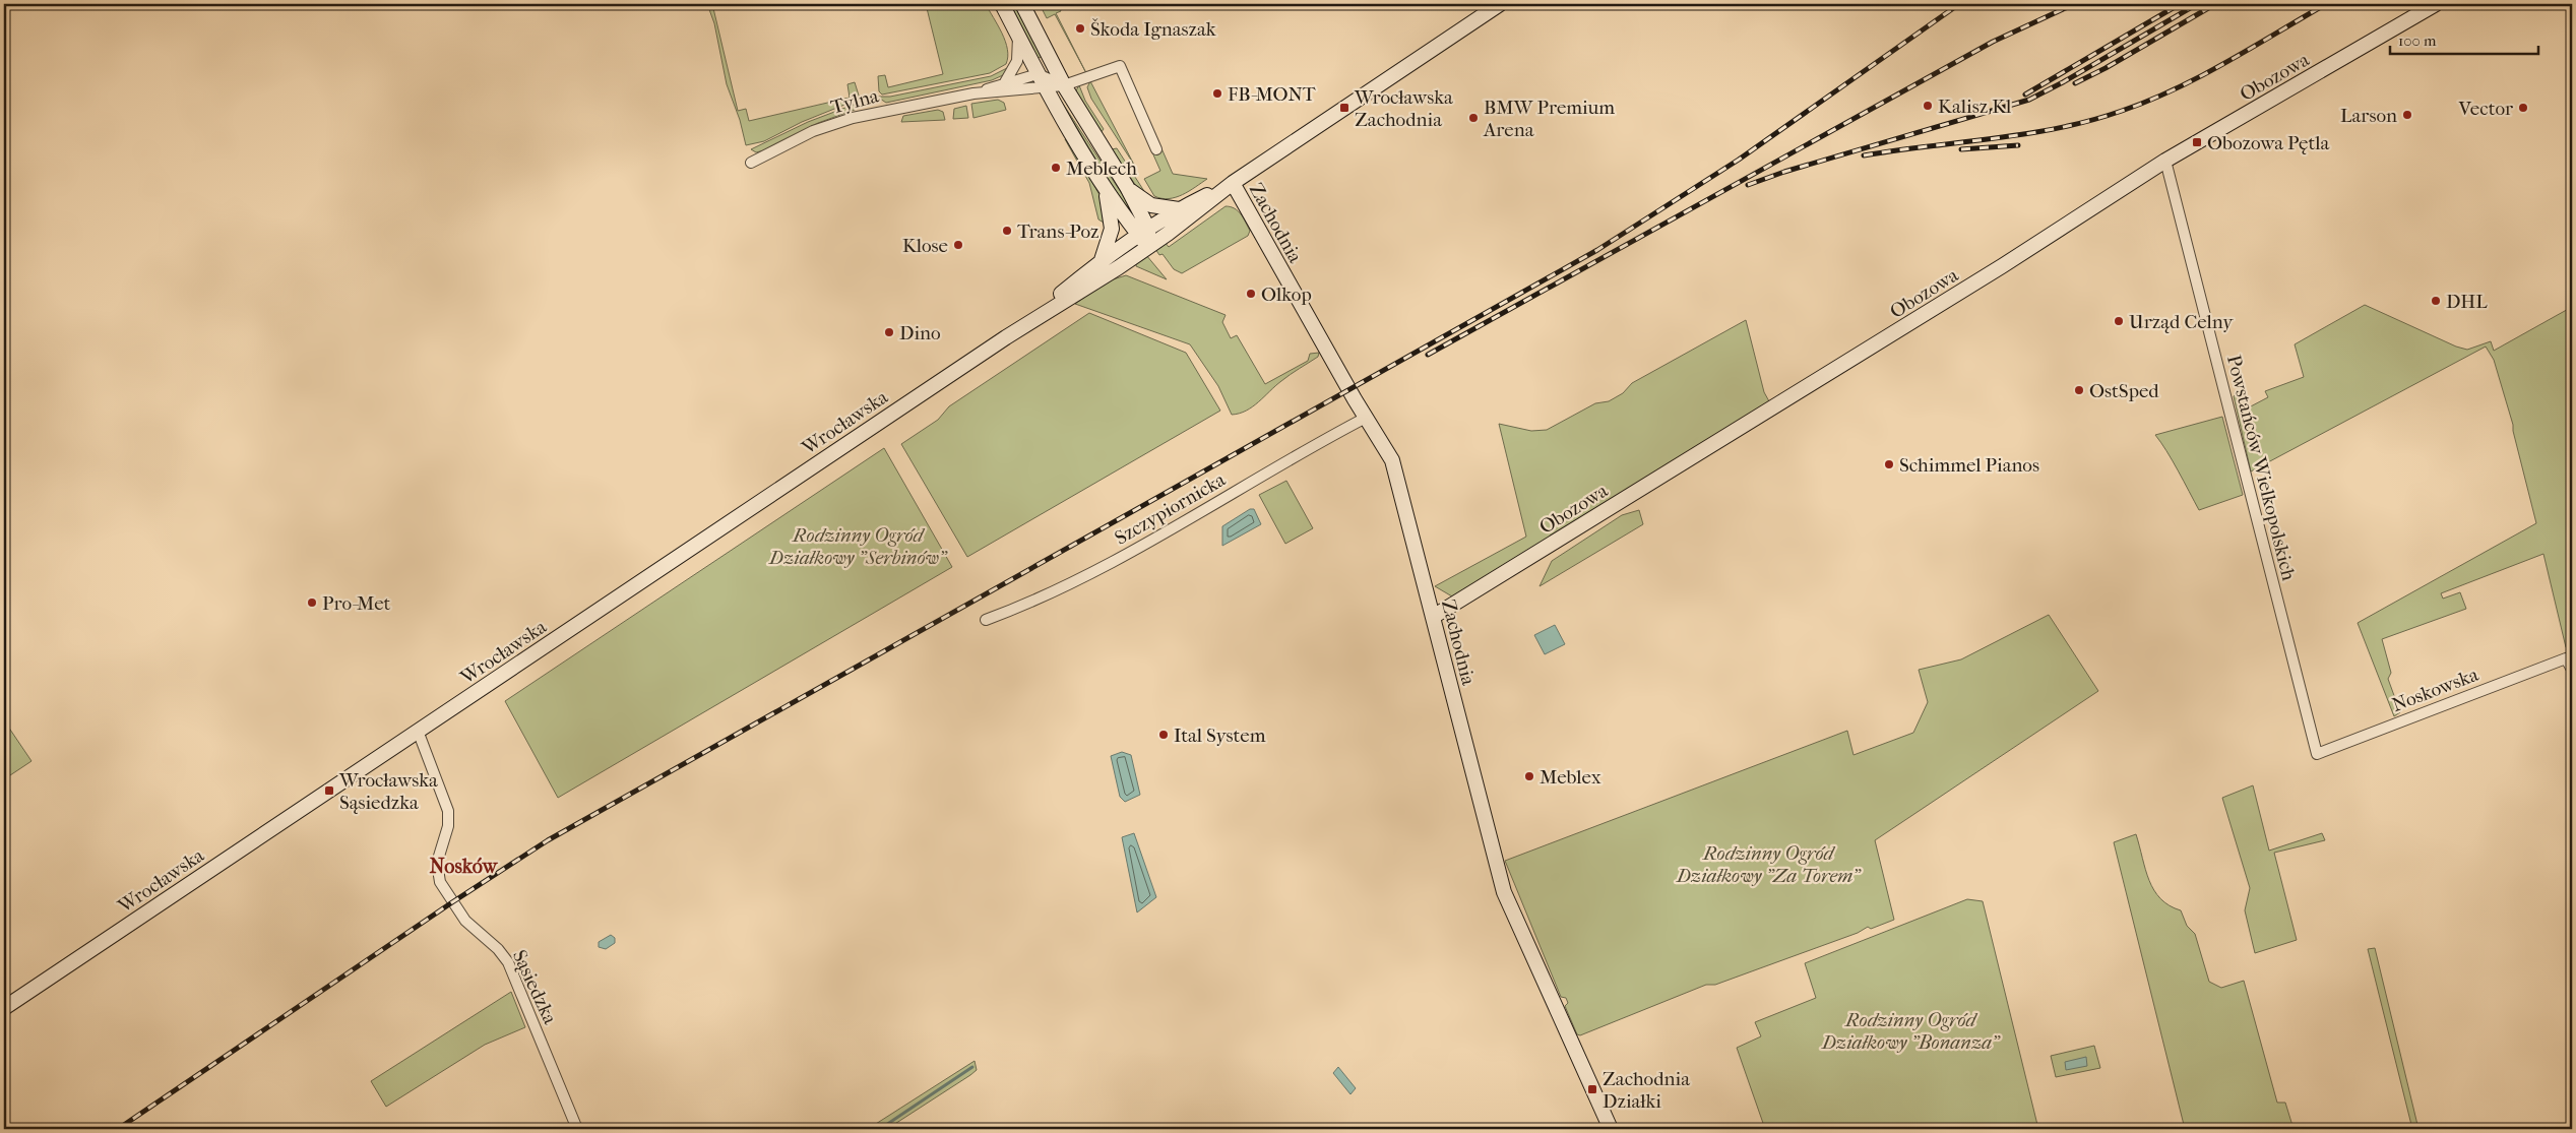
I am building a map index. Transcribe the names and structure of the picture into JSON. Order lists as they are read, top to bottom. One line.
{"streets":{"street":["Obozowa","Tylna","Zachodnia","Wrocławska","Powstańców Wielkopolskich","Szczypiornicka","Noskowska","Sąsiedzka"]},"crossings":[["Obozowa","Zachodnia"],["Obozowa","Powstańców Wielkopolskich"],["Zachodnia","Wrocławska"],["Zachodnia","Szczypiornicka"],["Wrocławska","Sąsiedzka"],["Powstańców Wielkopolskich","Noskowska"]],"districts":["Nosków"],"parks":["Rodzinny Ogród Działkowy \"Serbinów\"","Rodzinny Ogród Działkowy \"Za Torem\"","Rodzinny Ogród Działkowy \"Bonanza\""],"places":{"other":["Škoda Ignaszak","FB-MONT","Kalisz Kl","Vector","Larson","BMW Premium Arena","Meblech","Trans-Poz","Klose","Olkop","DHL","Urząd Celny","Dino","OstSped","Schimmel Pianos","Pro-Met","Ital System","Meblex"],"transit":["Wrocławska Zachodnia","Obozowa Pętla","Wrocławska Sąsiedzka","Zachodnia Działki"]},"scale_bar":"100 m"}
